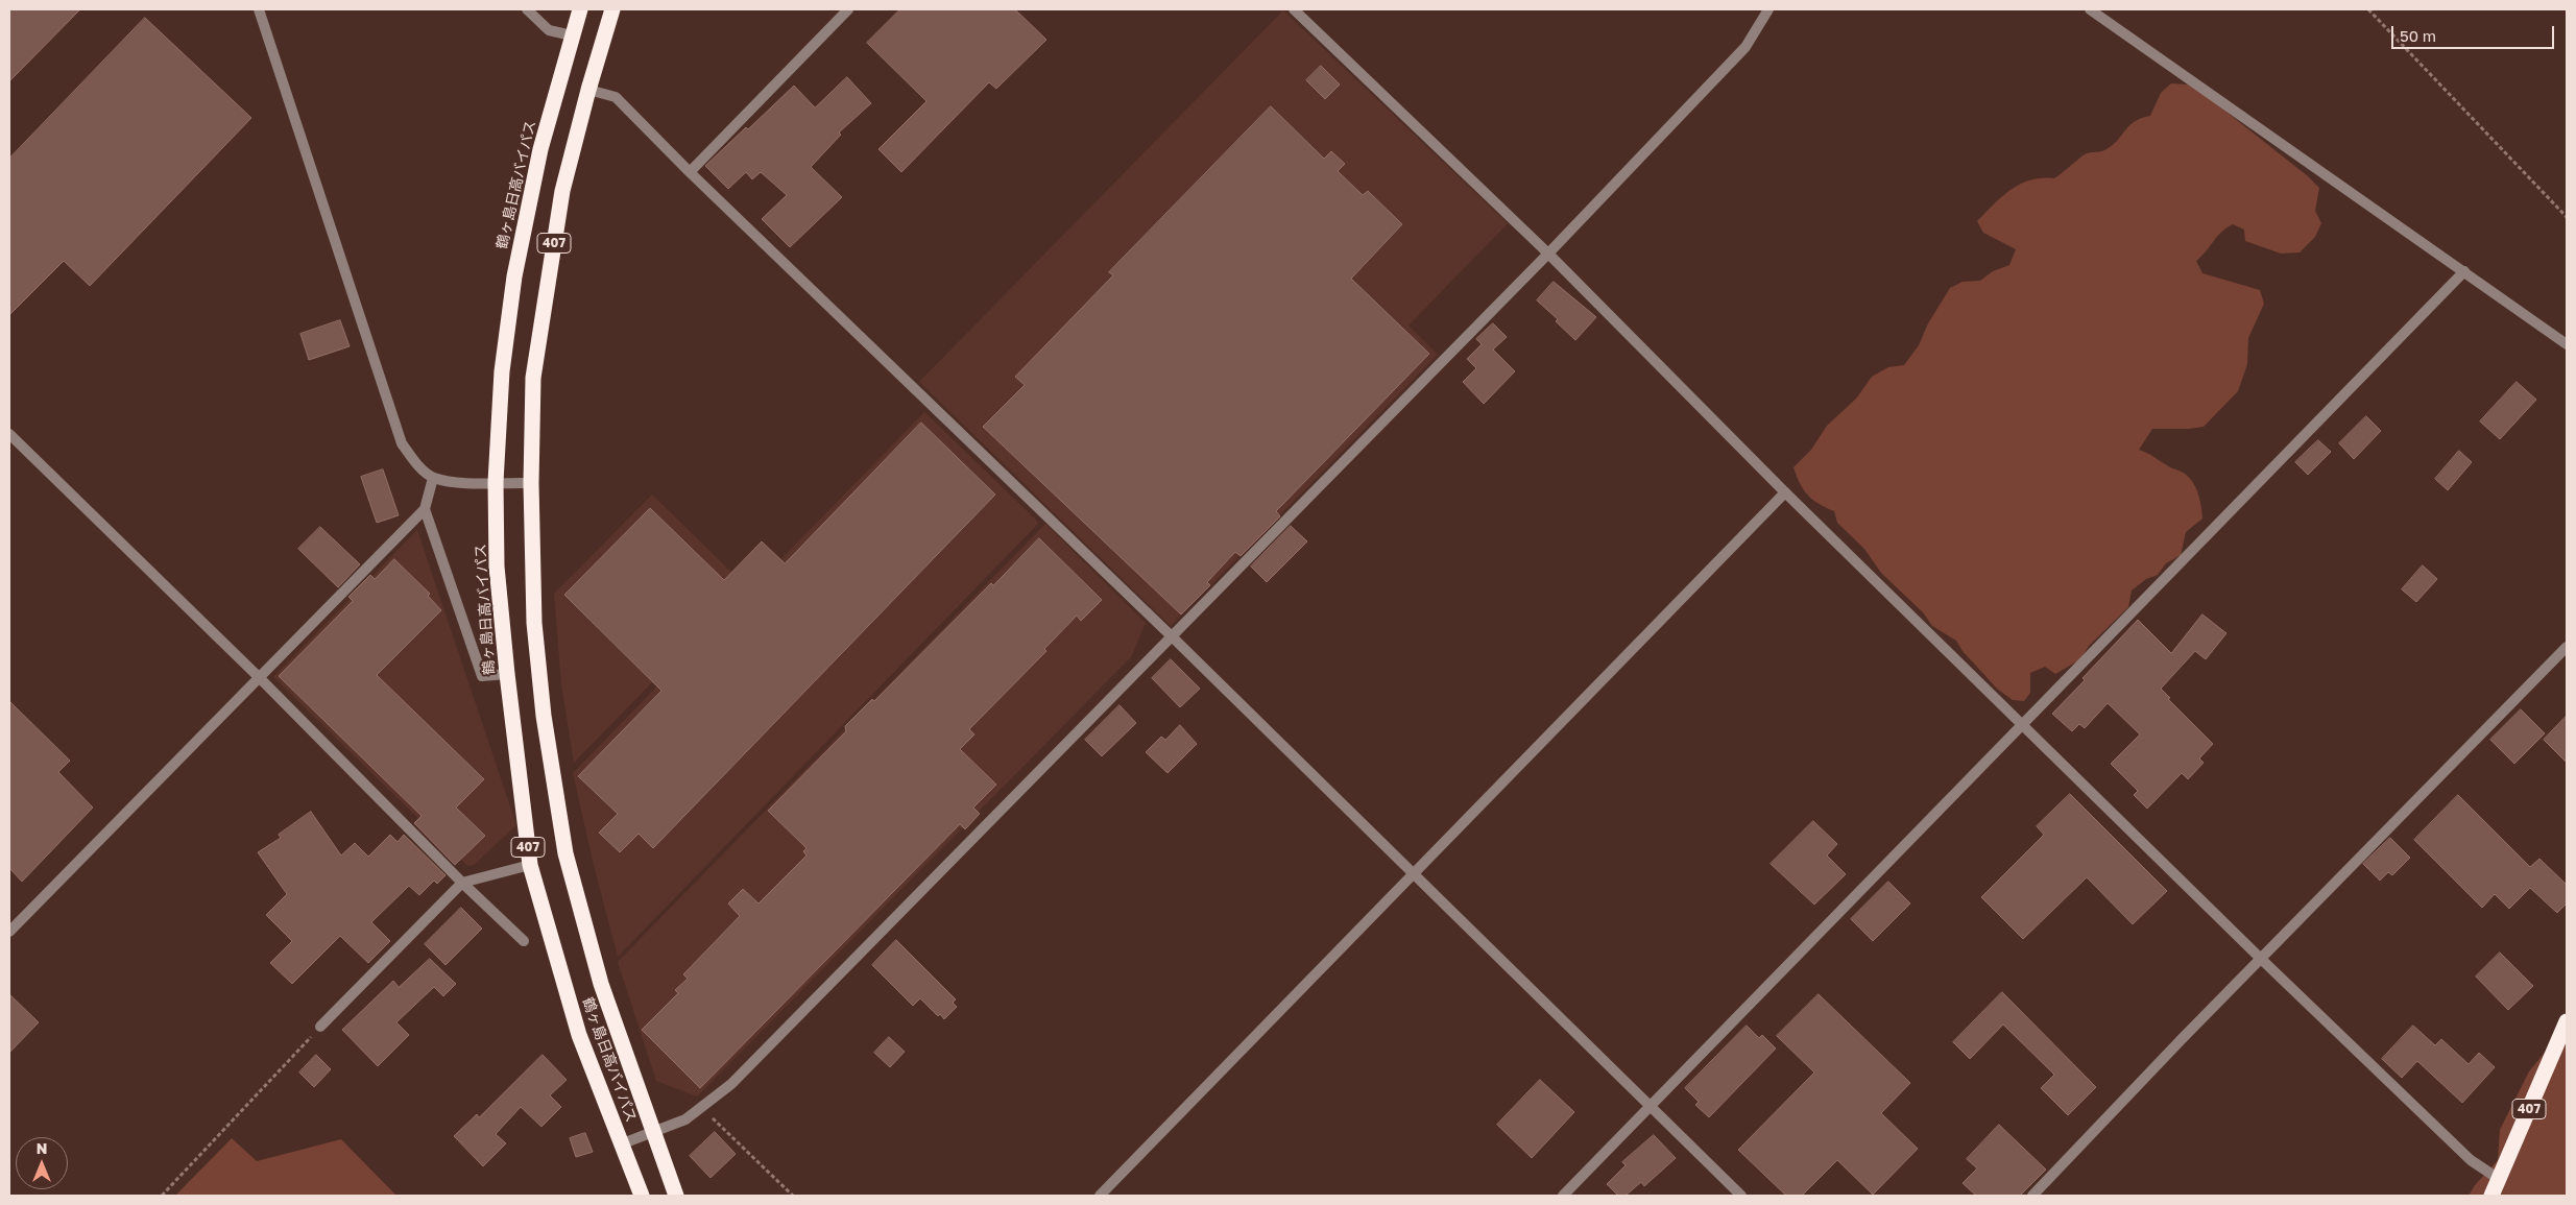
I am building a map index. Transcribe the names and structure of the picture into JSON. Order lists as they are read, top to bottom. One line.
{"streets":{"highway":["鶴ヶ島日高バイパス","407"]},"scale_bar":"50 m","north":"top"}
